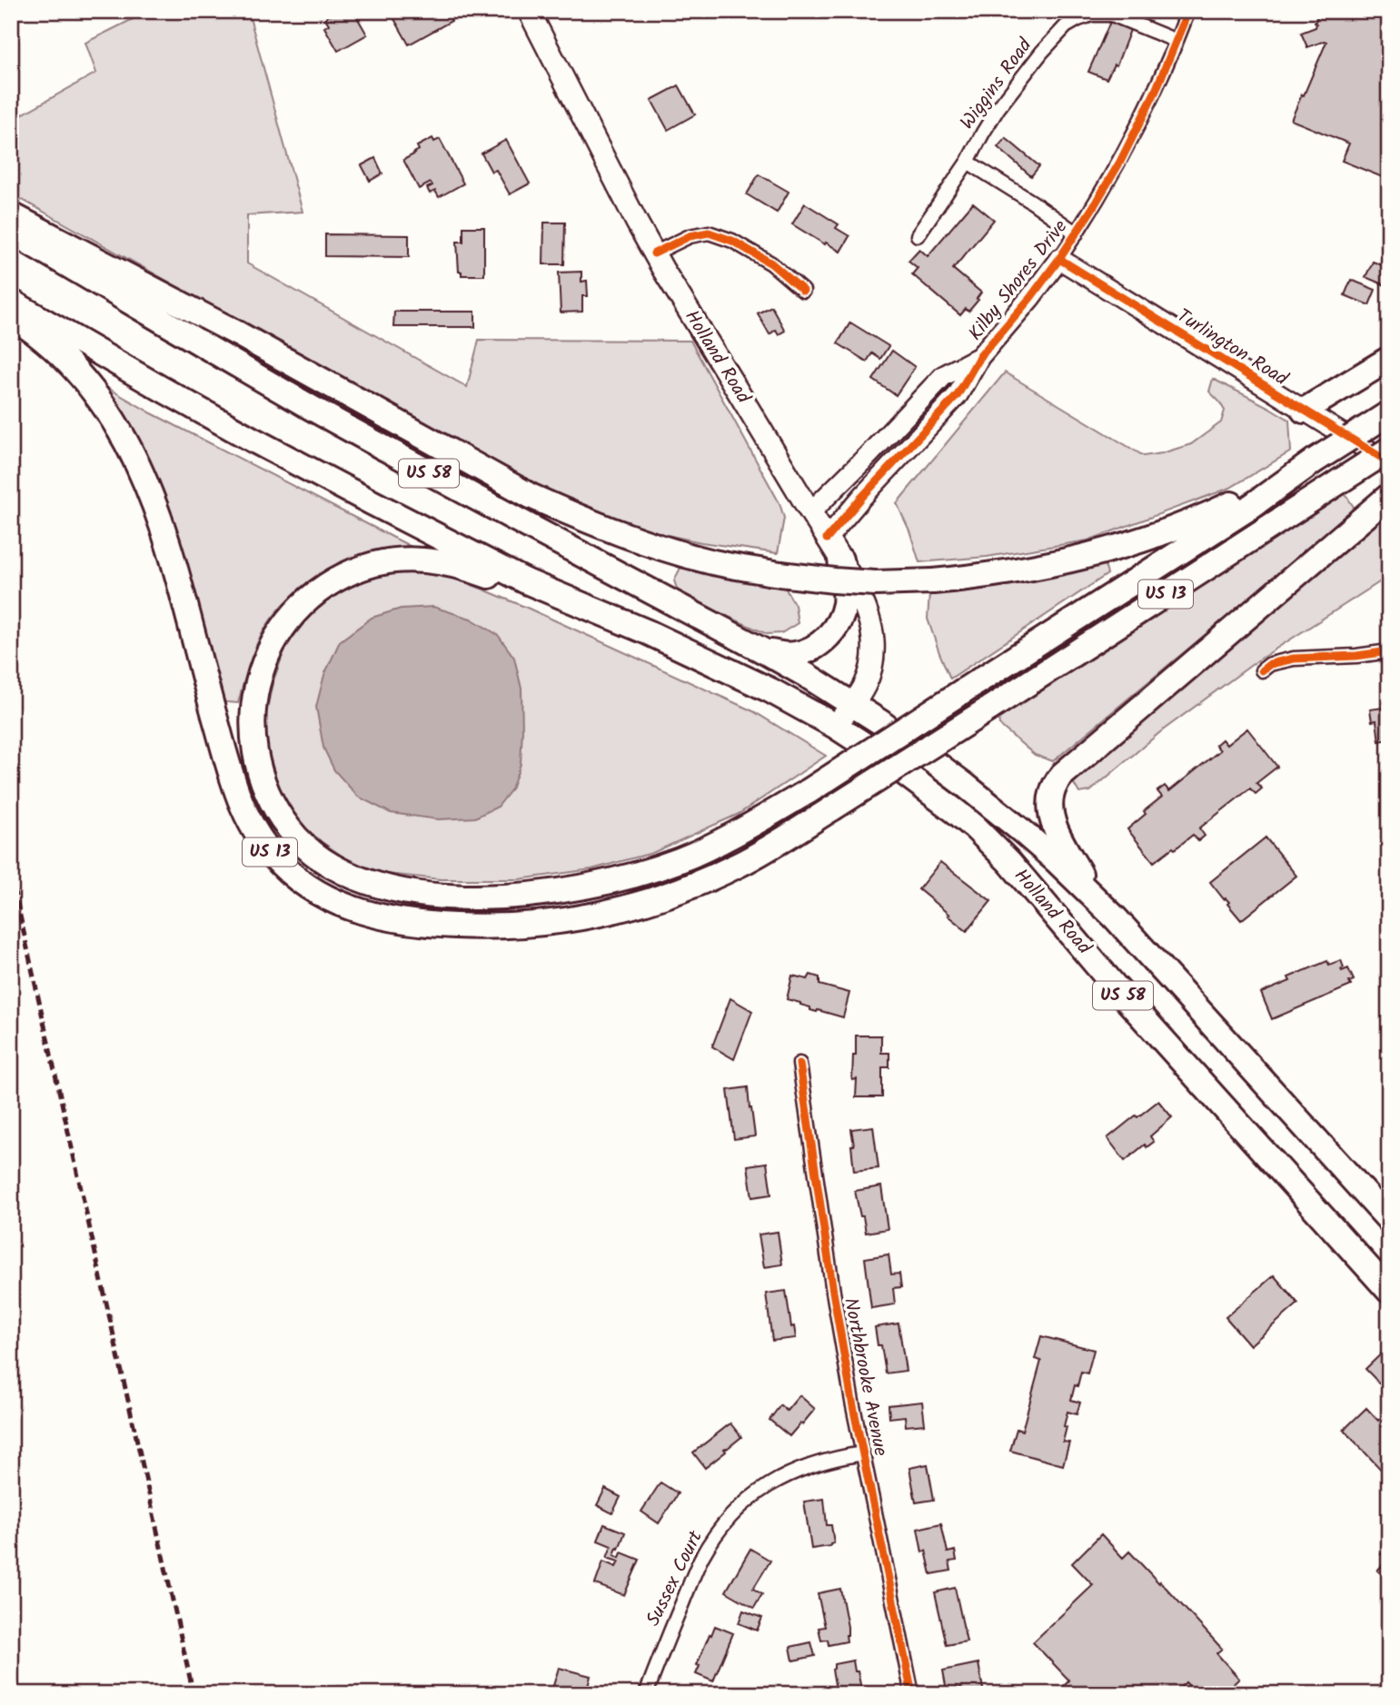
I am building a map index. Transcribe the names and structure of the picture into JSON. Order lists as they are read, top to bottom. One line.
{"streets":{"highway":["Holland Road","US 58","US 13"],"street":["Wiggins Road","Kilby Shores Drive","Turlington Road","Northbrooke Avenue","Sussex Court"]},"crossings":[["Wiggins Road","Kilby Shores Drive"],["Kilby Shores Drive","Turlington Road"],["Kilby Shores Drive","Holland Road"],["Holland Road","US 58"],["Northbrooke Avenue","Sussex Court"]]}
